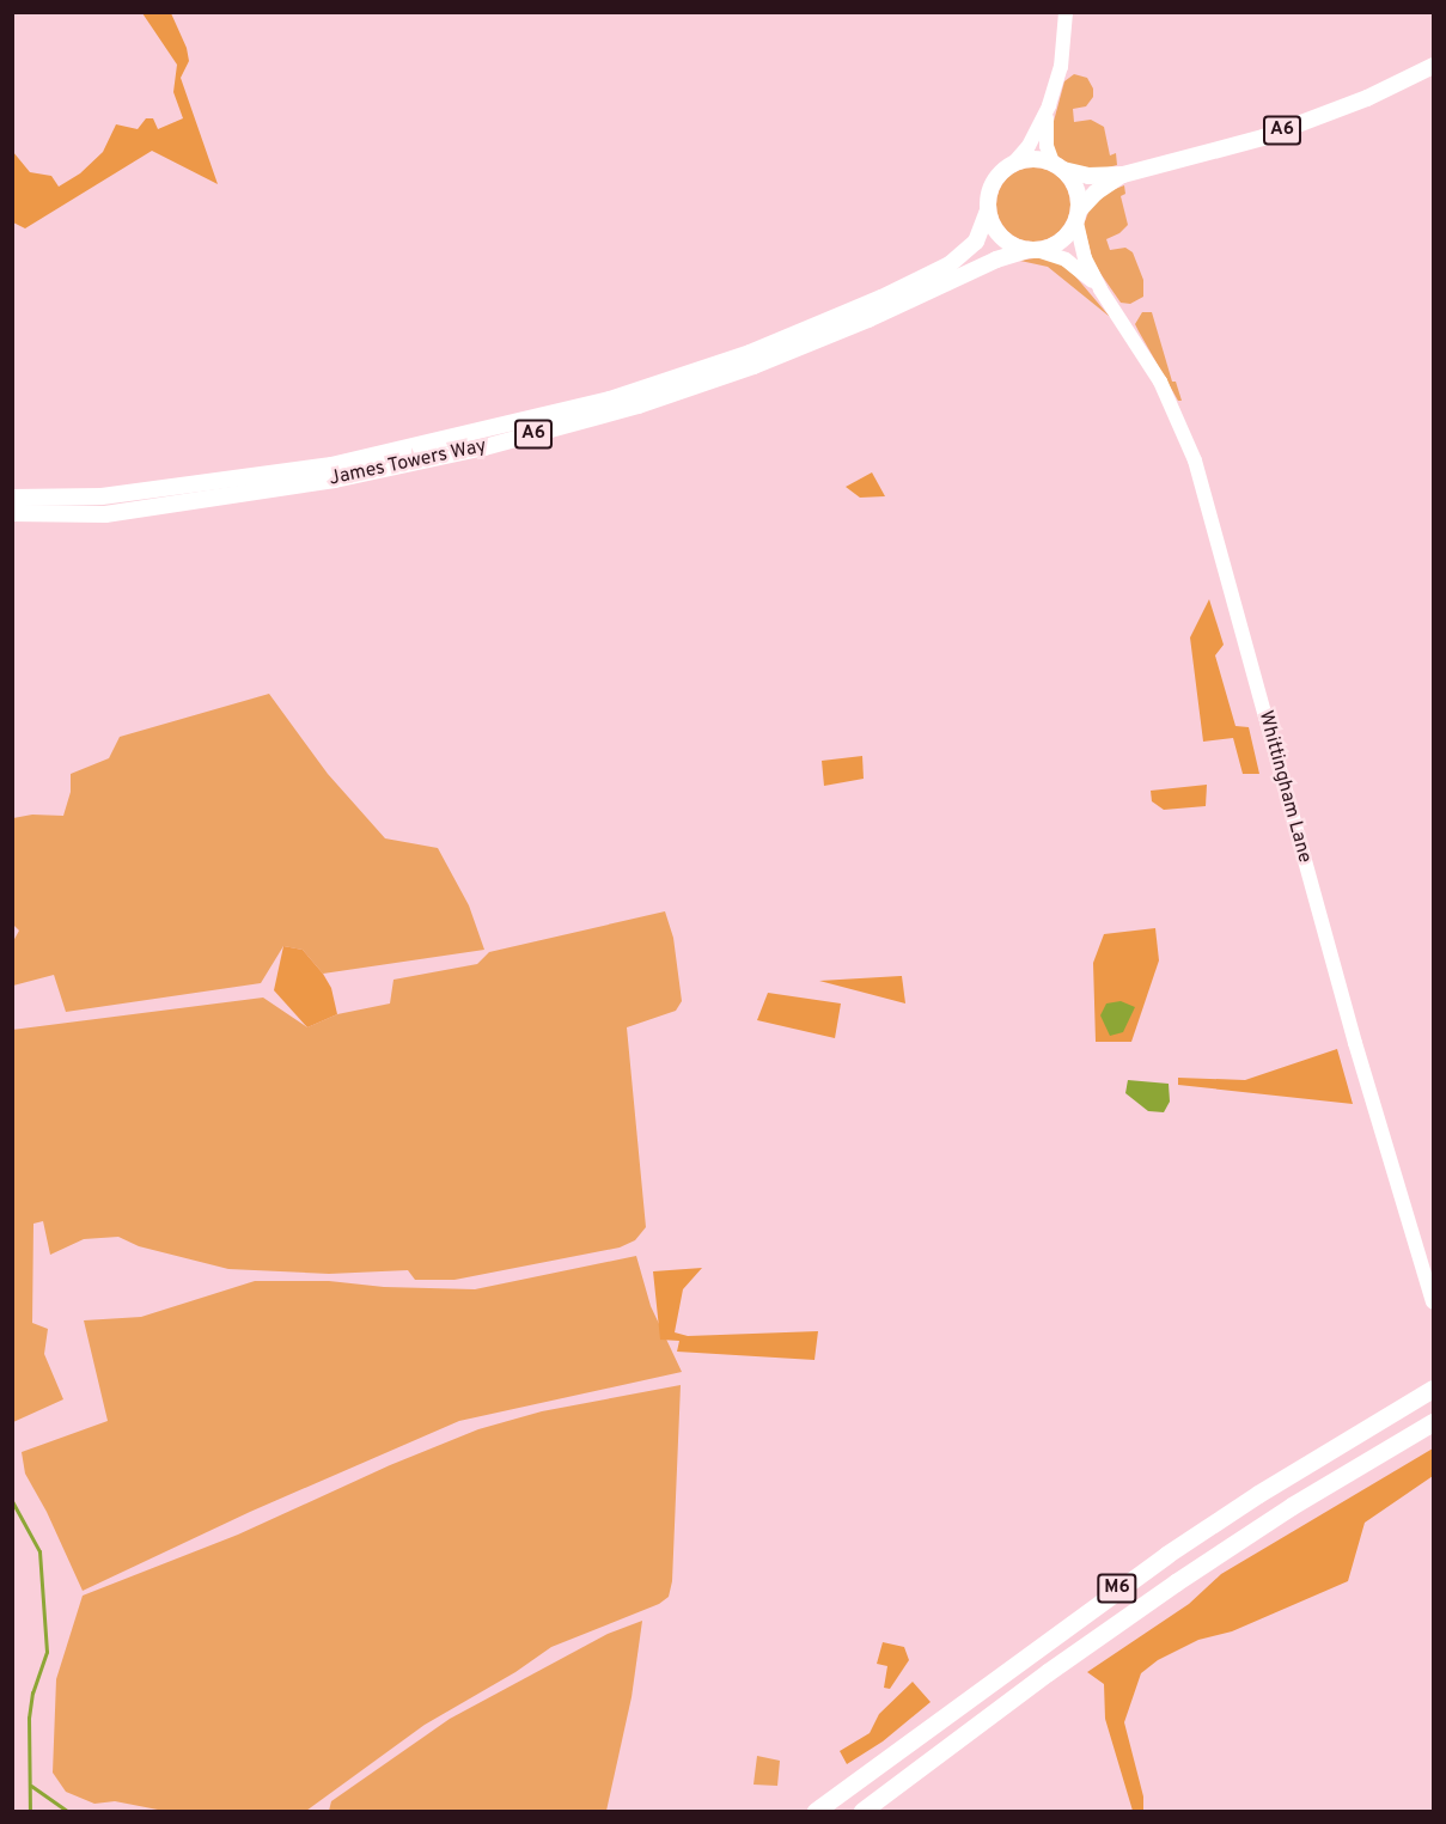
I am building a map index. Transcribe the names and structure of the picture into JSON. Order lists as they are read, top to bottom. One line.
{"streets":{"highway":["M6"],"main road":["A6","James Towers Way","Whittingham Lane"]},"crossings":[["A6","James Towers Way"],["A6","Whittingham Lane"],["James Towers Way","Whittingham Lane"]]}
